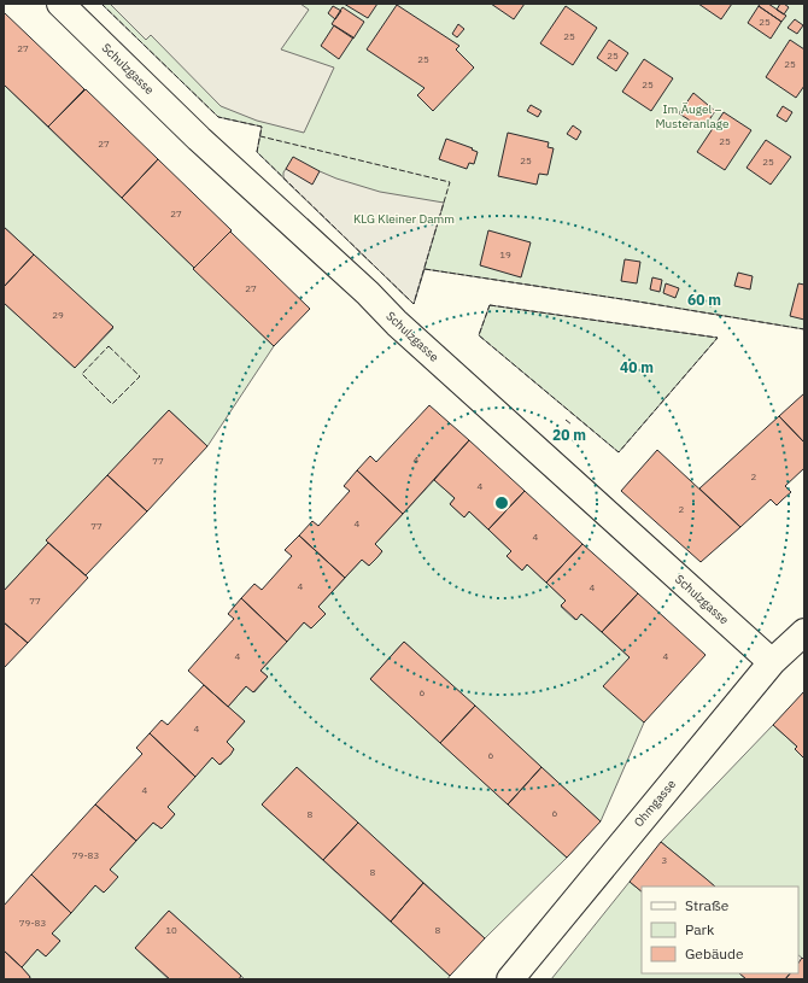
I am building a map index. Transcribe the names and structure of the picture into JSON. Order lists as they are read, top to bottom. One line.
{"streets":{"street":["Schulzgasse","Ohmgasse"]},"crossings":[["Schulzgasse","Ohmgasse"]],"parks":["Im Äugel – Musteranlage","KLG Kleiner Damm"],"house_numbers":["25","25","27","25","25","25","25","25","27","25","25","27","19","27","29","4","77","2","4","2","4","77","4","4","4","77","4","4","6","4","6","4","6","8","79-83","3","8","79-83","10","8"],"legend":["Straße","Park","Gebäude"],"rings":["60 m","40 m","20 m"]}
